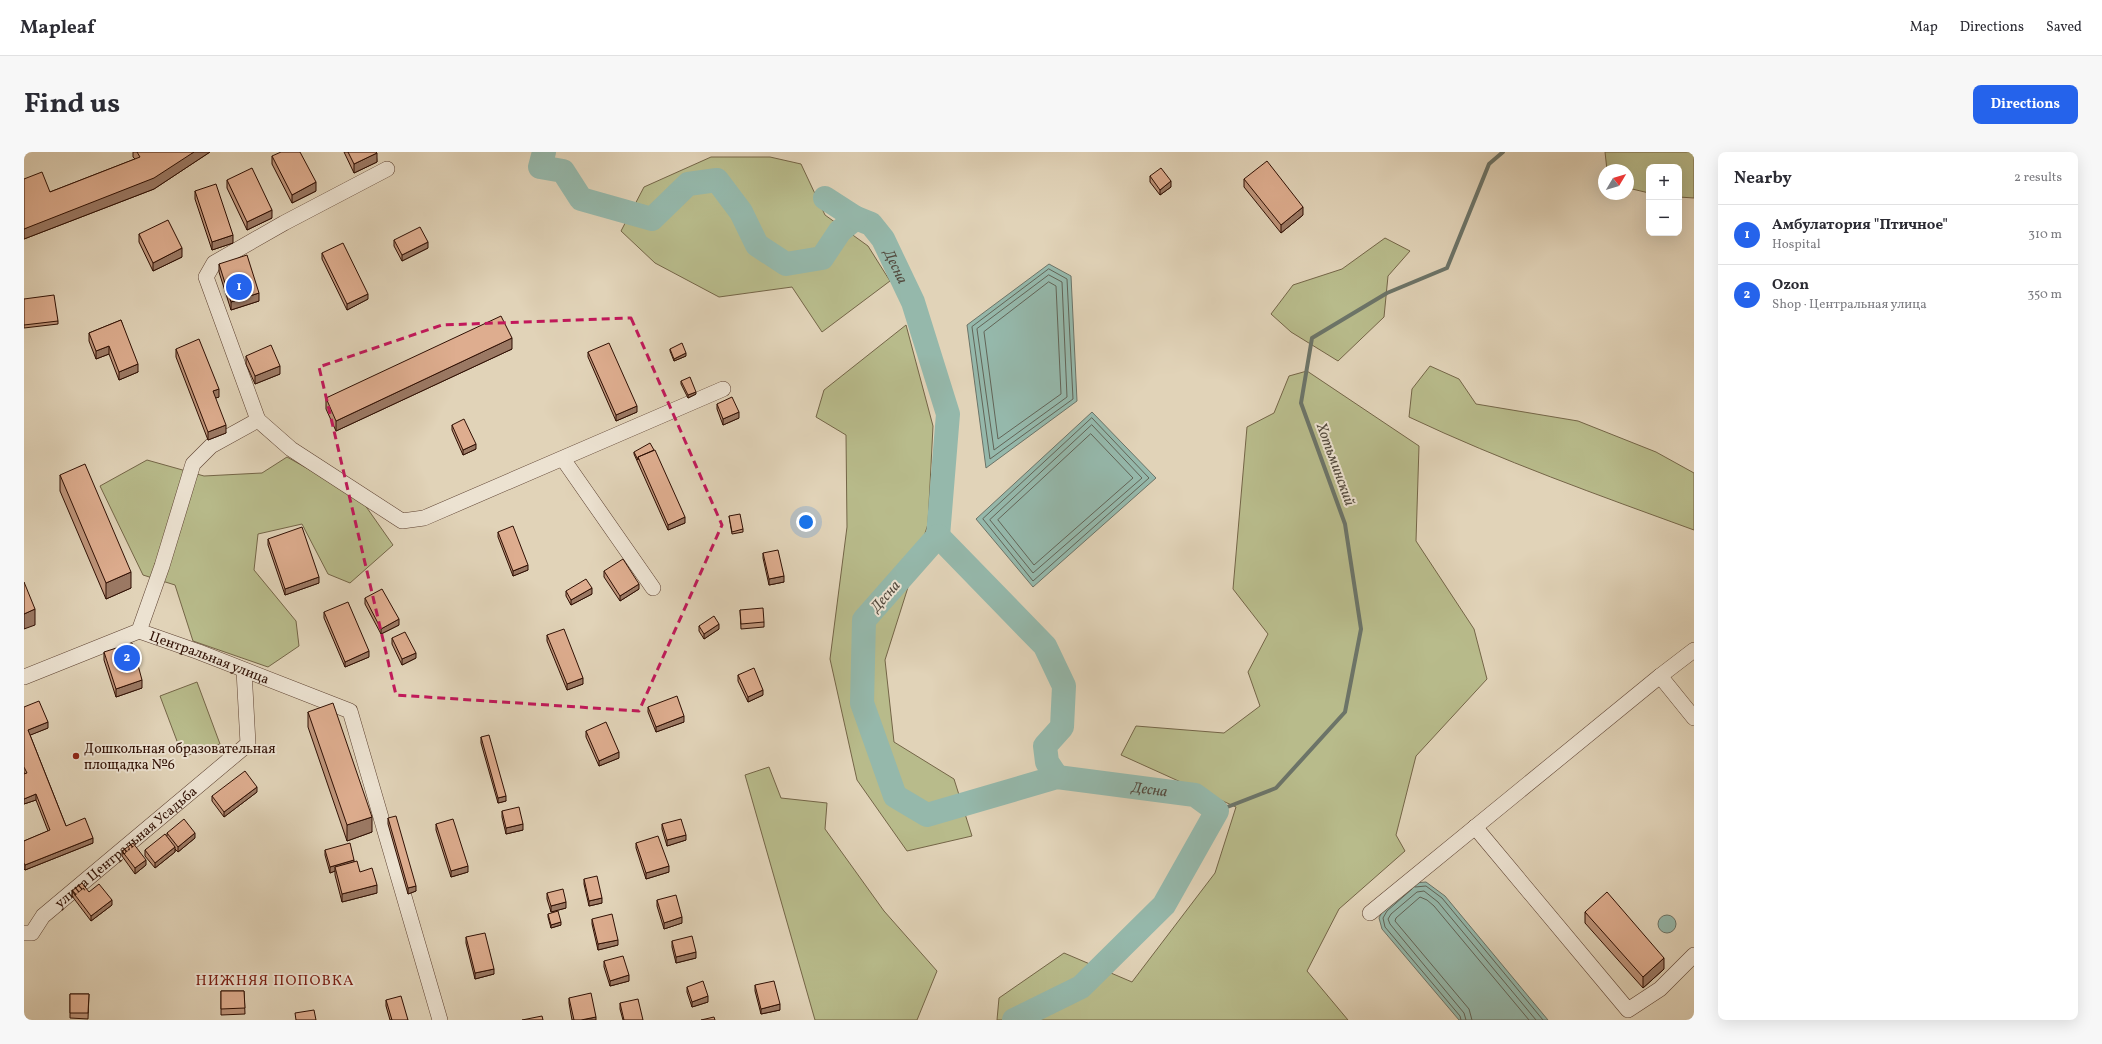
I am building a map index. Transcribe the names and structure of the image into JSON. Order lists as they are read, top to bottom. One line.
{"streets":{"street":["Центральная улица","улица Центральная Усадьба"]},"crossings":[["Центральная улица","улица Центральная Усадьба"]],"districts":["НИЖНЯЯ ПОПОВКА"],"water":["Десна","Хотьминский"],"places":["Дошкольная образовательная площадка №6"],"north":"top right","page":{"header":"Mapleaf","nav":["Map","Directions","Saved"],"title":"Find us","buttons":"Directions","heading":["Nearby","2 results"],"map_buttons":["+","−"],"list":[{"mark":"1","name":"Амбулатория \"Птичное\"","note":"Hospital","value":"310 m"},{"mark":"2","name":"Ozon","note":"Shop · Центральная улица","value":"350 m"}],"pins":["1","2"]}}
